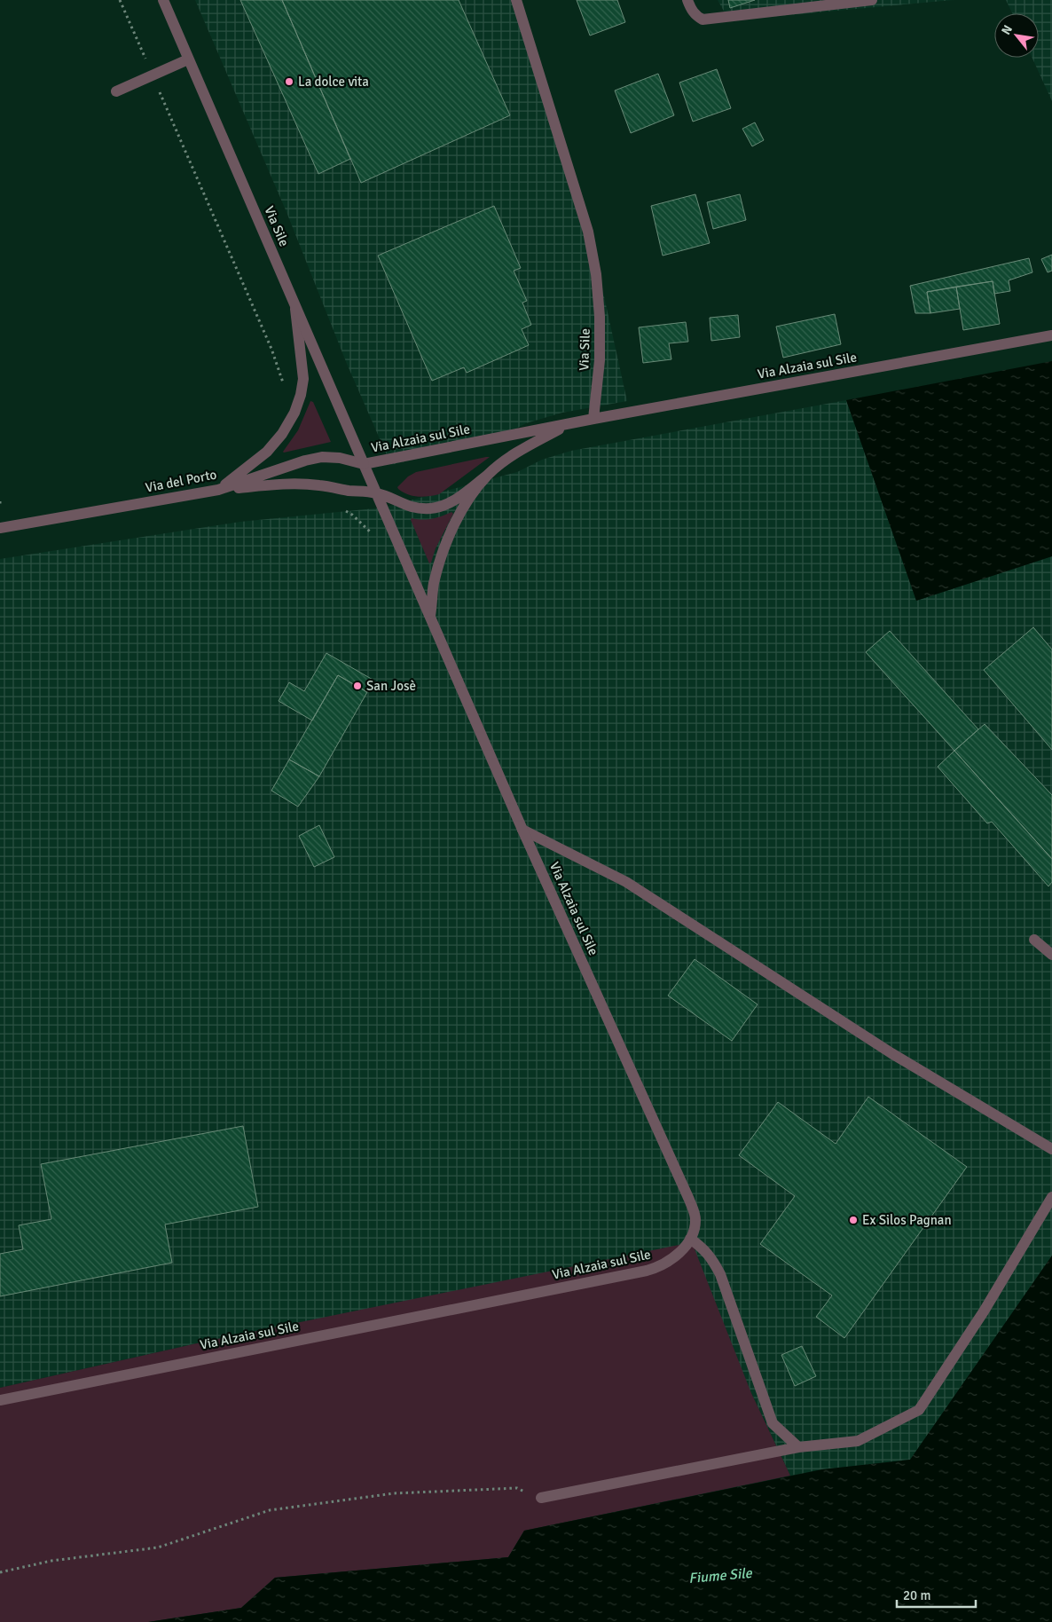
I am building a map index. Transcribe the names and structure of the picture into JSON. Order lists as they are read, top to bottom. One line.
{"streets":{"street":["Via Sile","Via Alzaia sul Sile","Via del Porto"]},"crossings":[["Via Sile","Via Alzaia sul Sile"],["Via Sile","Via del Porto"],["Via Alzaia sul Sile","Via del Porto"]],"water":["Fiume Sile"],"places":["La dolce vita","San Josè","Ex Silos Pagnan"],"scale_bar":"20 m","north":"top left"}
